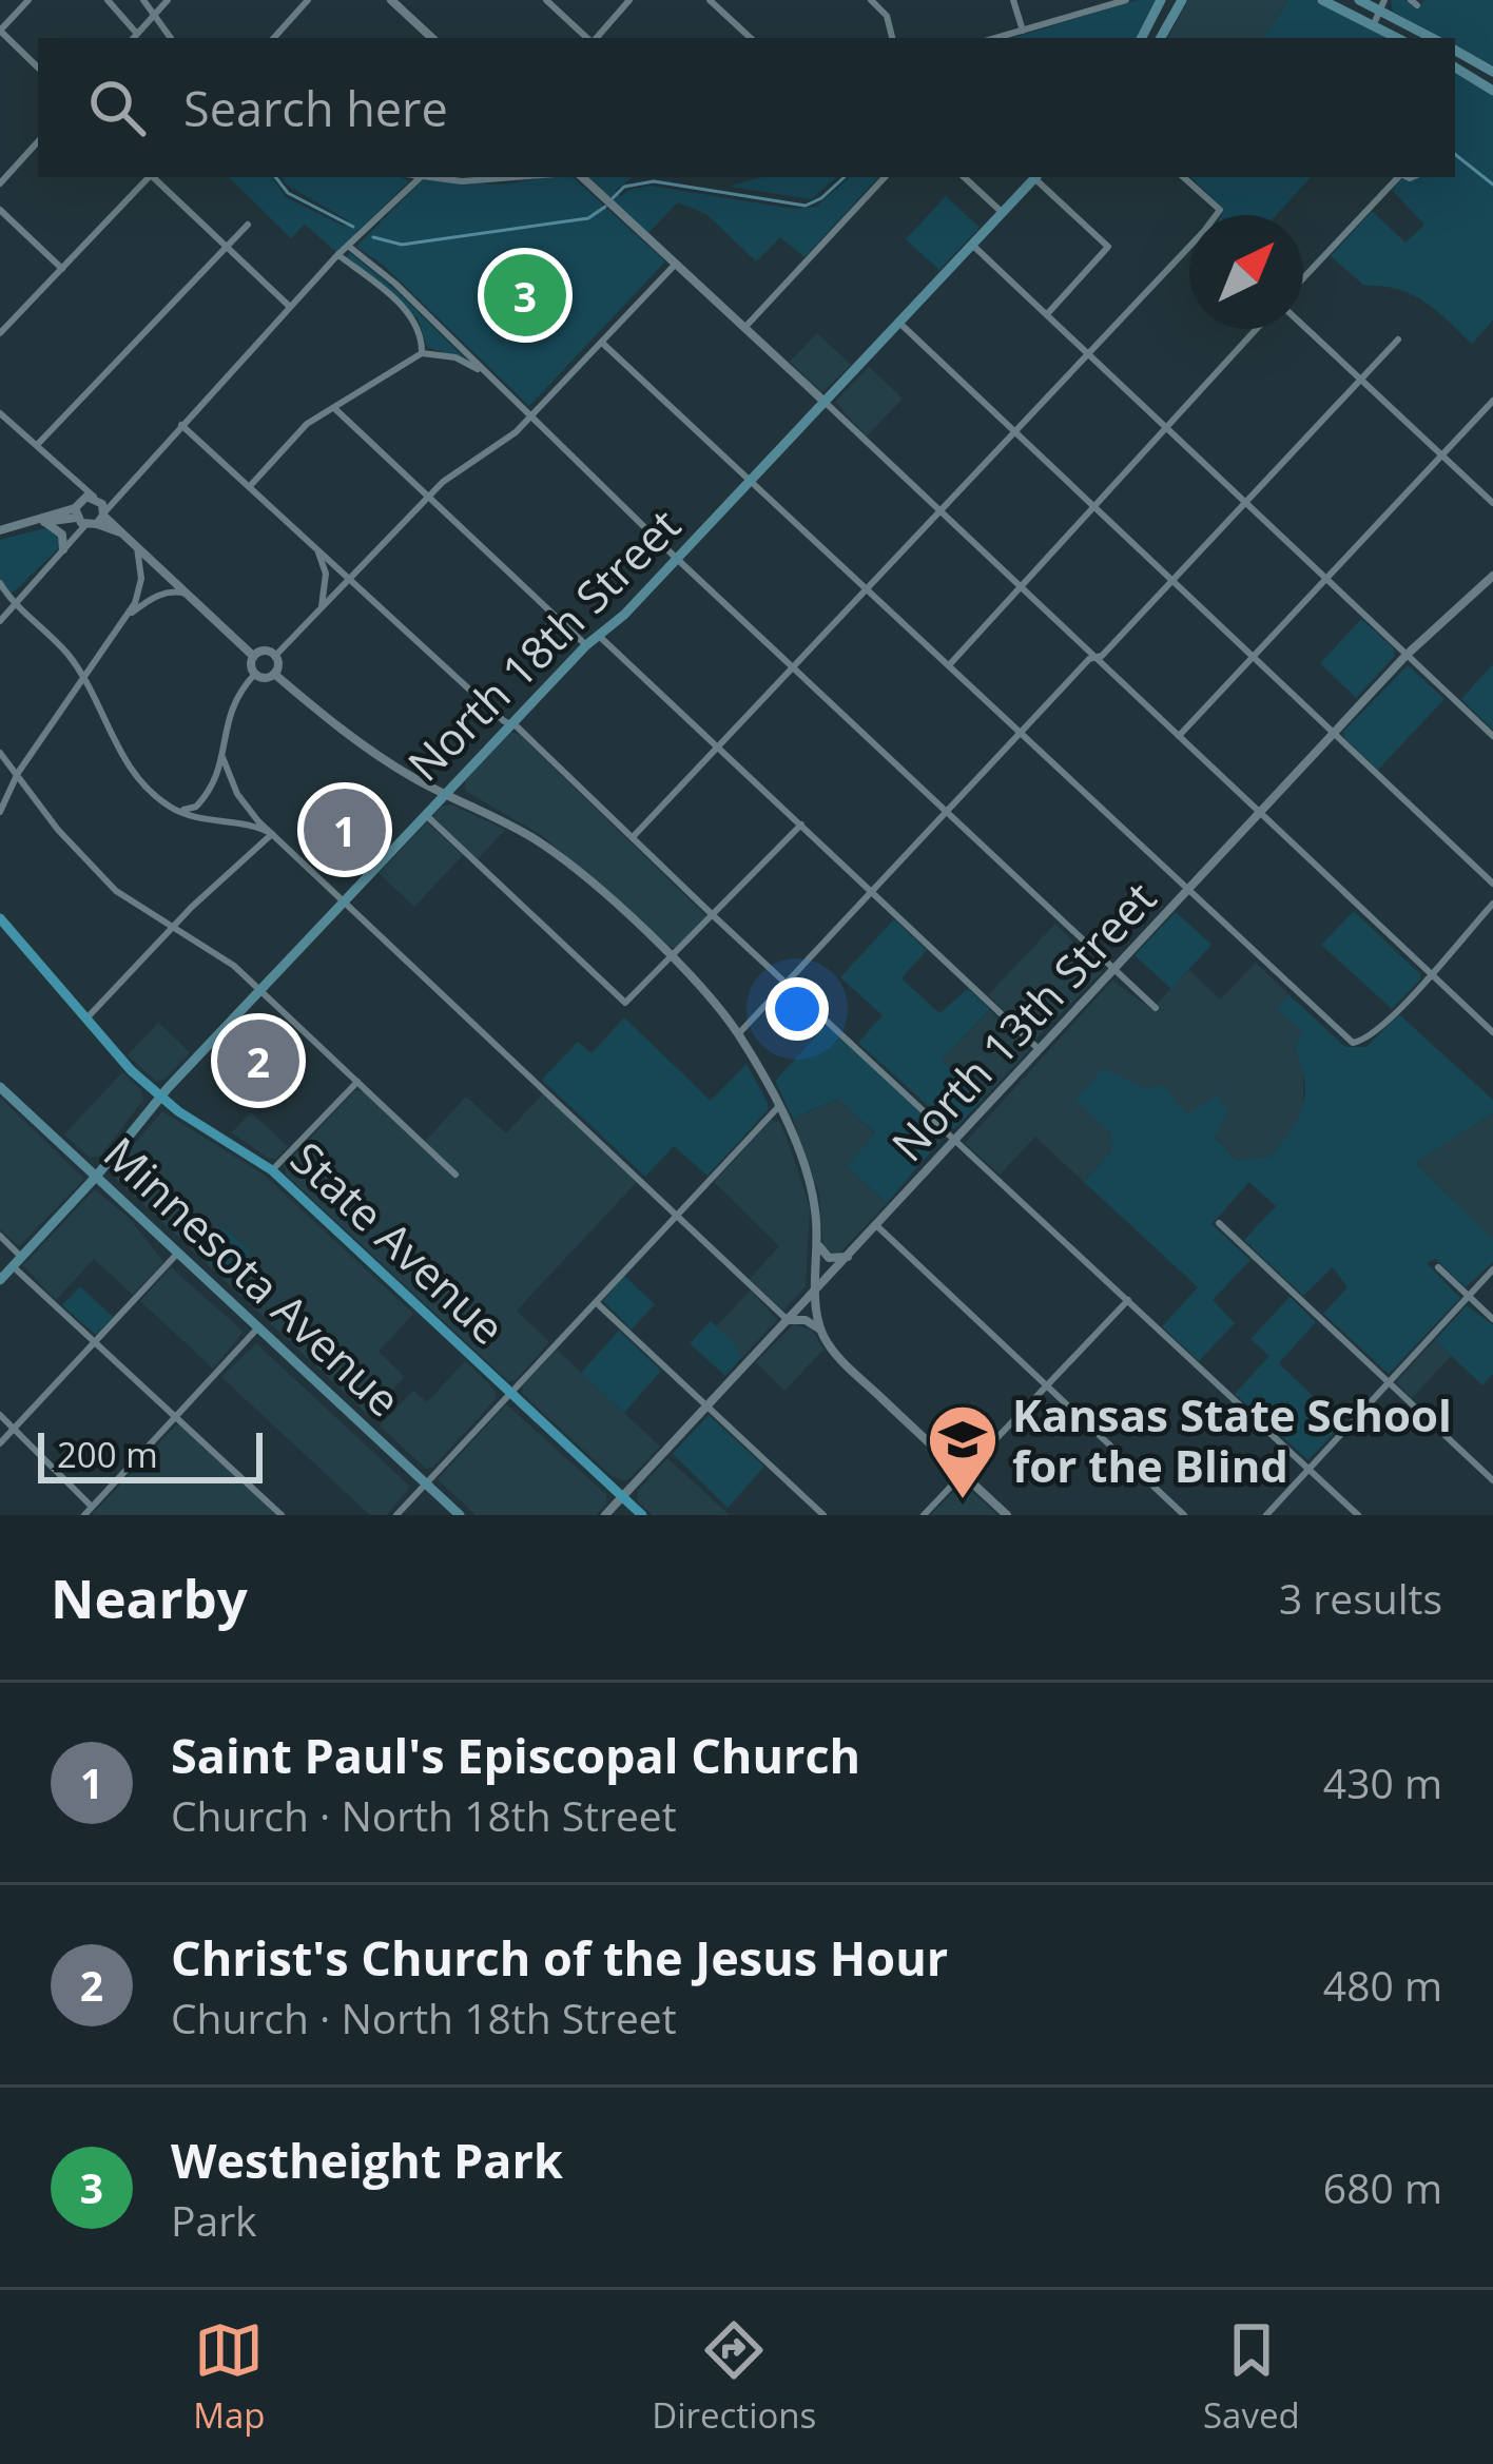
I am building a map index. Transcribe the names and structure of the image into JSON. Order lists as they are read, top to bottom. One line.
{"streets":{"main road":["North 18th Street","State Avenue","Minnesota Avenue"],"street":["North 13th Street"]},"crossings":[["North 18th Street","State Avenue"],["North 18th Street","Minnesota Avenue"],["North 13th Street","State Avenue"]],"places":{"school or university":["Kansas State School for the Blind"]},"scale_bar":"200 m","north":"top right","page":{"search":"Search here","pins":["3","1","2"],"scale":"200 m","heading":["Nearby","3 results"],"list":[{"mark":"1","name":"Saint Paul's Episcopal Church","note":"Church · North 18th Street","value":"430 m"},{"mark":"2","name":"Christ's Church of the Jesus Hour","note":"Church · North 18th Street","value":"480 m"},{"mark":"3","name":"Westheight Park","note":"Park","value":"680 m"}],"nav":["Map","Directions","Saved"]}}
